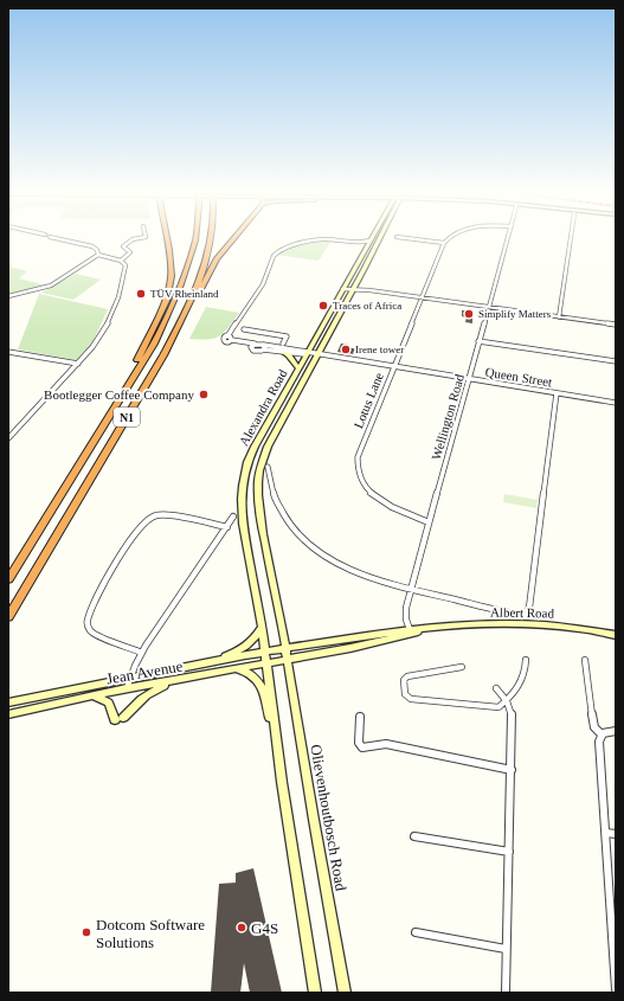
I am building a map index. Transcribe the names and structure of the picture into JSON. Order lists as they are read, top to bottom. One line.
{"streets":{"highway":["N1"],"main road":["Alexandra Road","Albert Road","Jean Avenue","Olievenhoutbosch Road"],"street":["Queen Street","Lotus Lane","Wellington Road"]},"crossings":[["Queen Street","Lotus Lane"],["Queen Street","Alexandra Road"],["Queen Street","Wellington Road"],["Queen Street","Albert Road"],["Lotus Lane","Wellington Road"],["Alexandra Road","Albert Road"],["Alexandra Road","Jean Avenue"],["Alexandra Road","Olievenhoutbosch Road"],["Wellington Road","Albert Road"],["Albert Road","Jean Avenue"],["Albert Road","Olievenhoutbosch Road"],["Jean Avenue","Olievenhoutbosch Road"]],"places":["TÜV Rheinland","Traces of Africa","Simplify Matters","Irene tower","Bootlegger Coffee Company","G4S","Dotcom Software Solutions"]}
